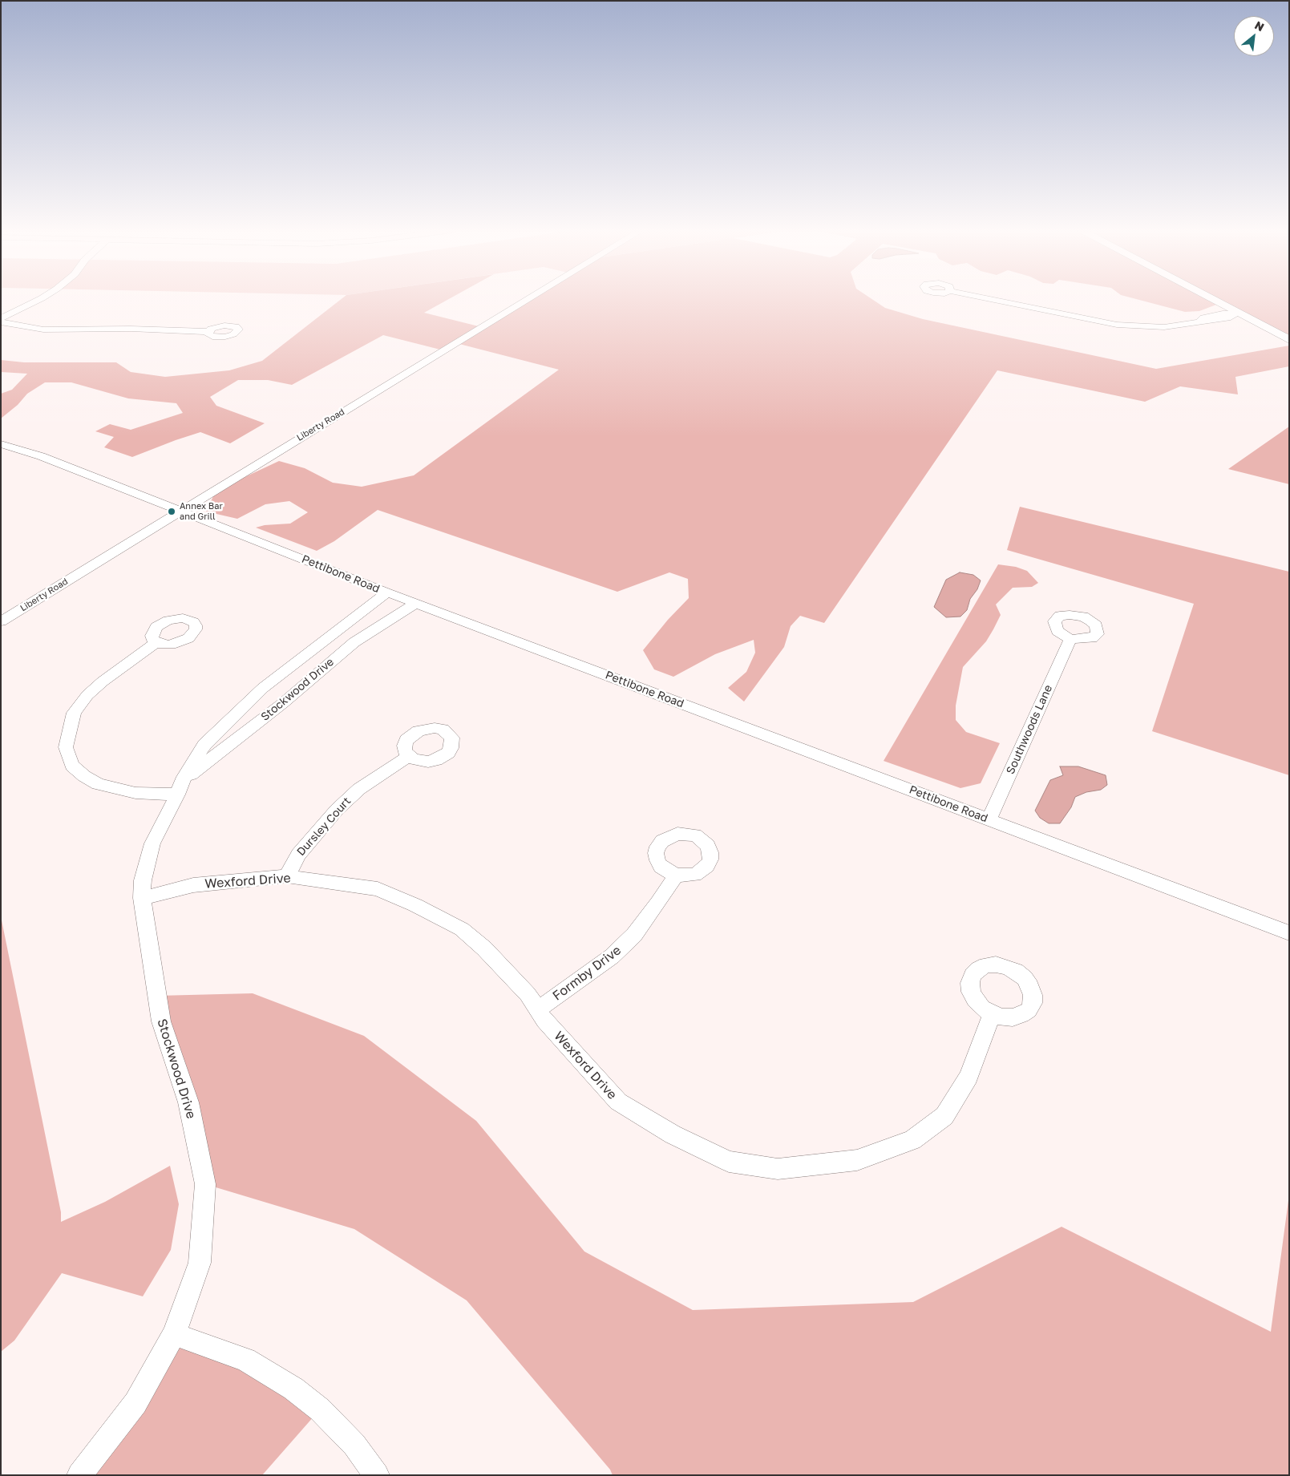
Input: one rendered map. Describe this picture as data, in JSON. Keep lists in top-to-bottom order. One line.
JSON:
{"streets":{"street":["Liberty Road","Pettibone Road","Stockwood Drive","Southwoods Lane","Dursley Court","Wexford Drive","Formby Drive"]},"crossings":[["Liberty Road","Pettibone Road"],["Pettibone Road","Stockwood Drive"],["Pettibone Road","Southwoods Lane"],["Stockwood Drive","Wexford Drive"],["Dursley Court","Wexford Drive"],["Wexford Drive","Formby Drive"]],"places":["Annex Bar and Grill"],"north":"top right"}
